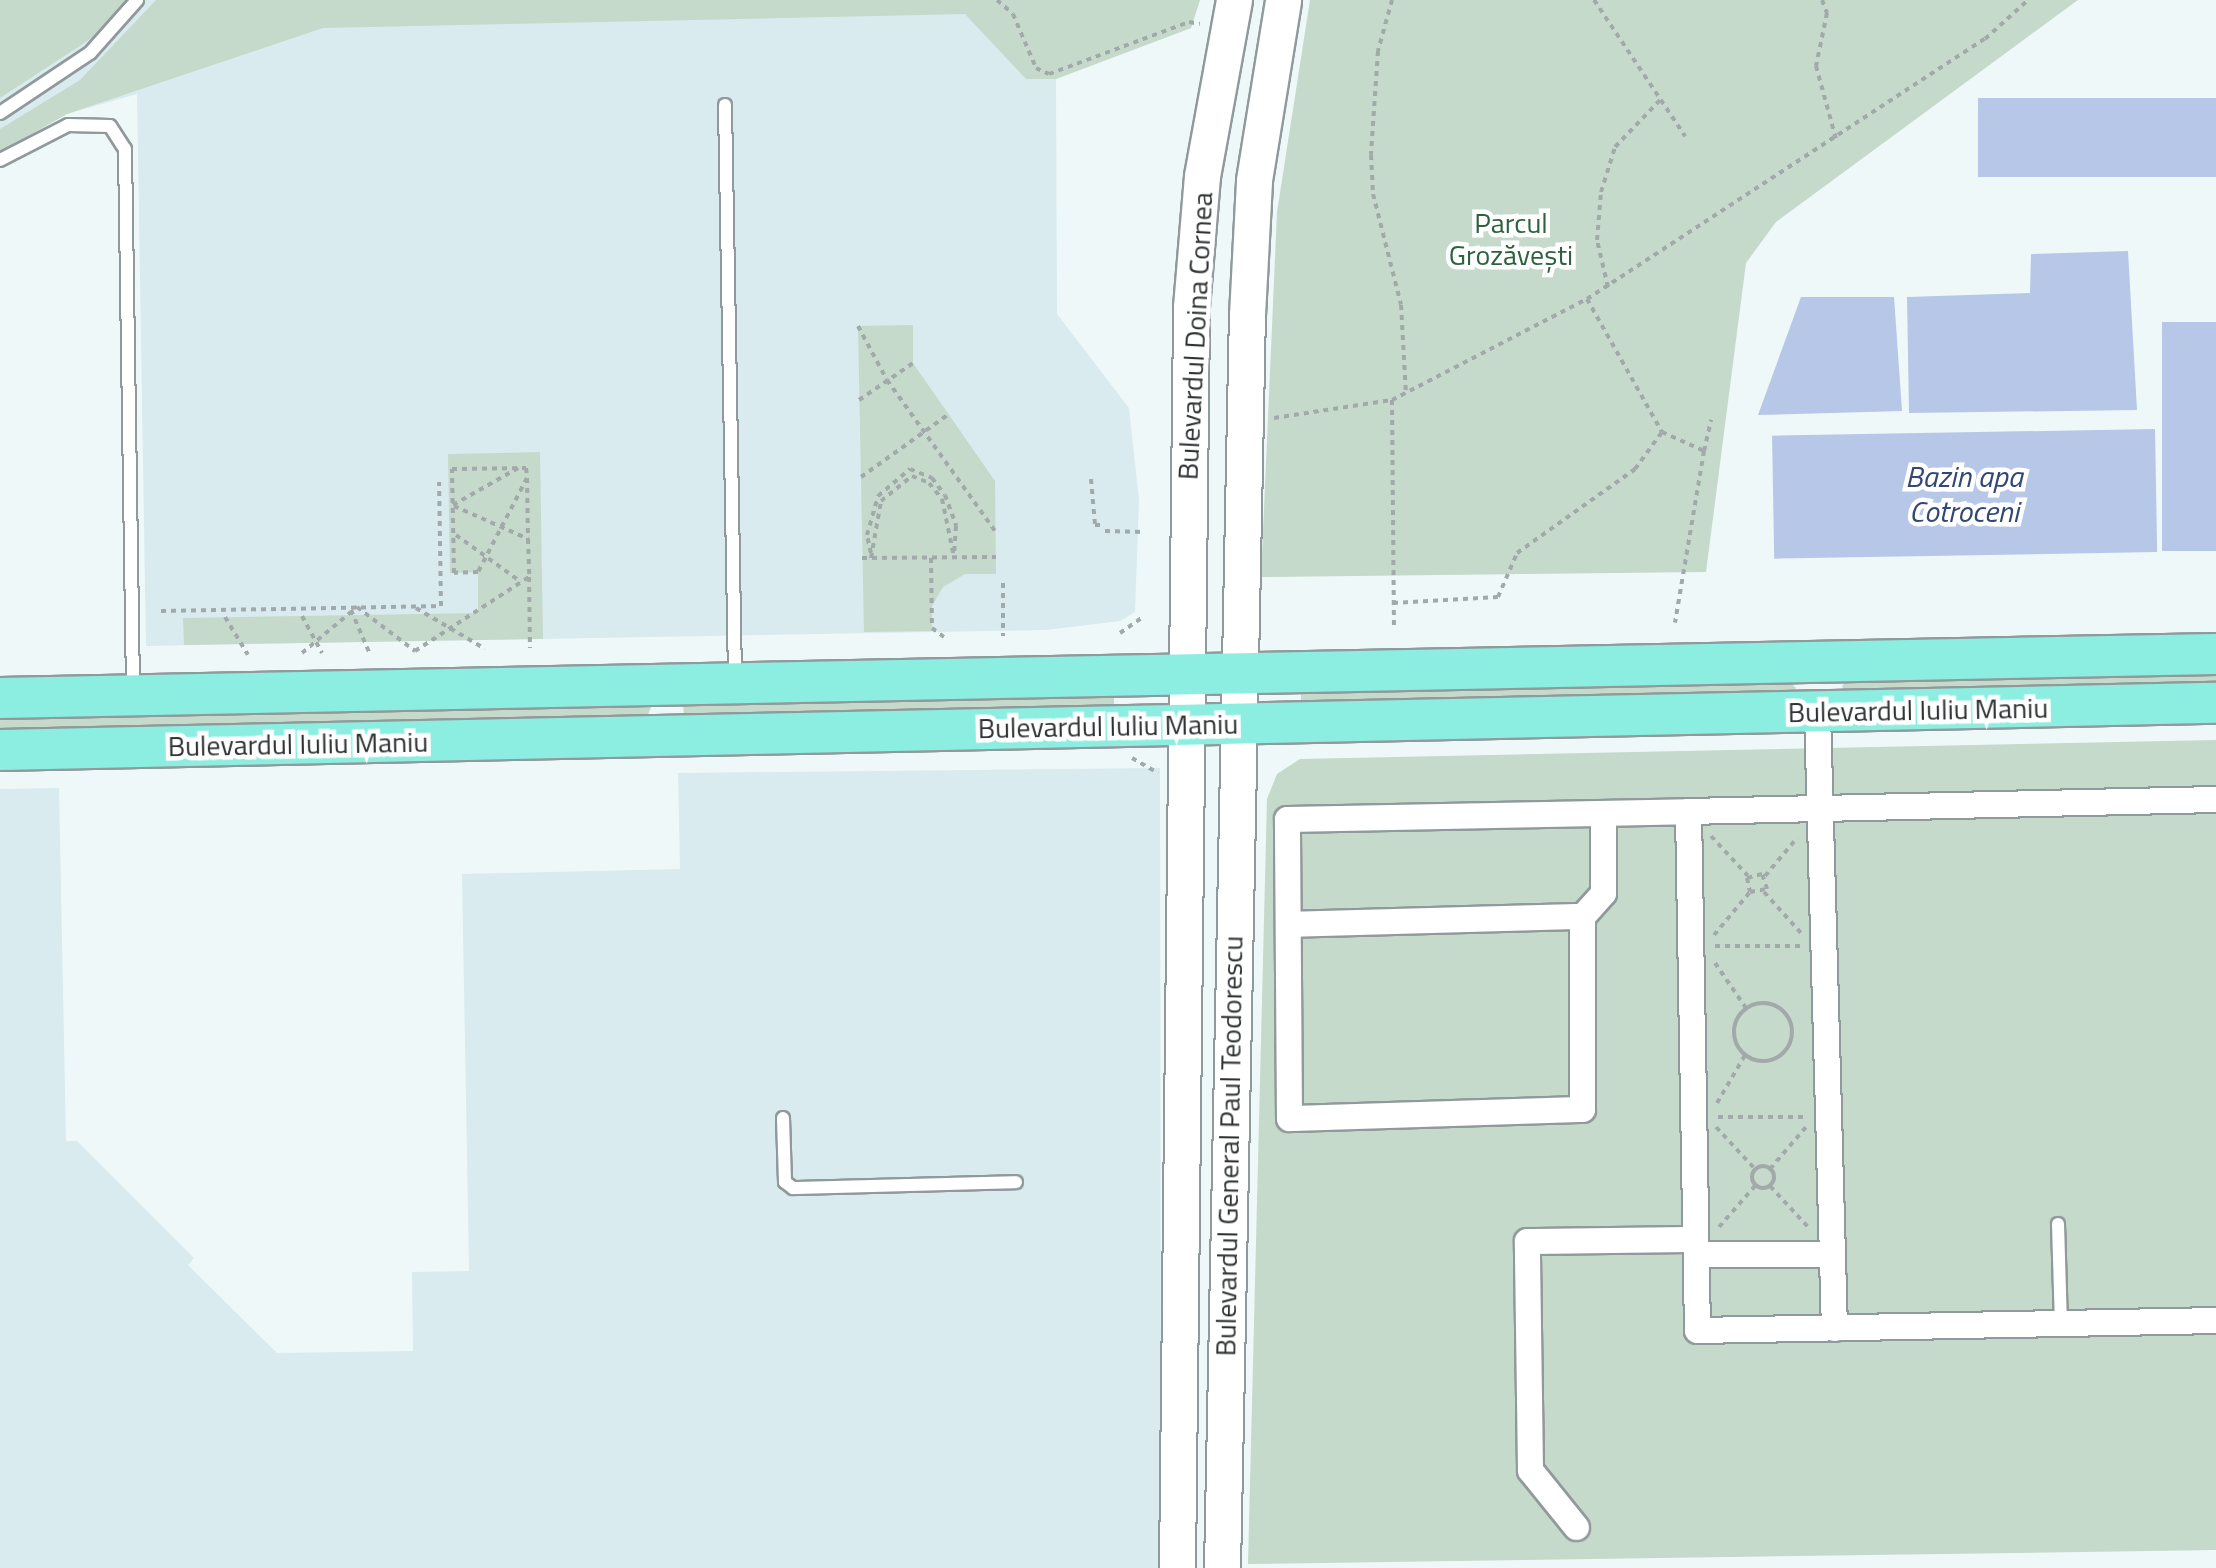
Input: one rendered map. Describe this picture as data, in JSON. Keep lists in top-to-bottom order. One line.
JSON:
{"streets":{"main road":["Bulevardul Doina Cornea","Bulevardul Iuliu Maniu","Bulevardul General Paul Teodorescu"]},"crossings":[["Bulevardul Doina Cornea","Bulevardul Iuliu Maniu"],["Bulevardul Doina Cornea","Bulevardul General Paul Teodorescu"],["Bulevardul Iuliu Maniu","Bulevardul General Paul Teodorescu"]],"water":["Bazin apa Cotroceni"],"parks":["Parcul Grozăvești"]}
